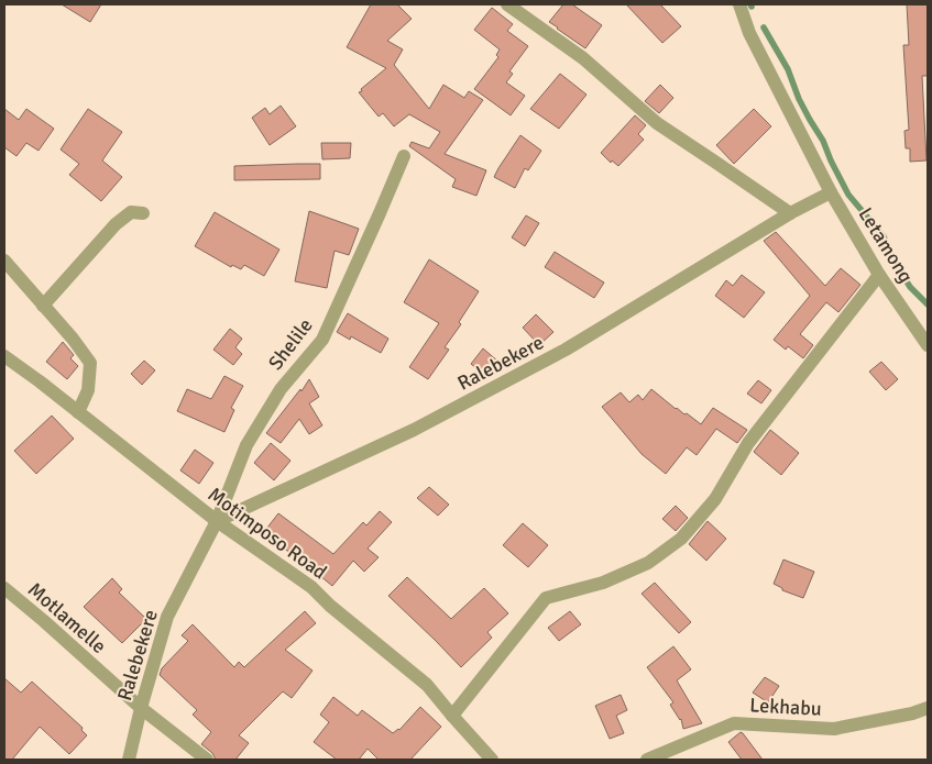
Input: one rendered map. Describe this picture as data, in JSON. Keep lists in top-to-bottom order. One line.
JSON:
{"streets":{"street":["Letamong","Shelile","Ralebekere","Motimposo Road","Motlamelle","Lekhabu"]},"crossings":[["Letamong","Ralebekere"],["Shelile","Ralebekere"],["Shelile","Motimposo Road"],["Ralebekere","Motimposo Road"],["Ralebekere","Motlamelle"]]}
